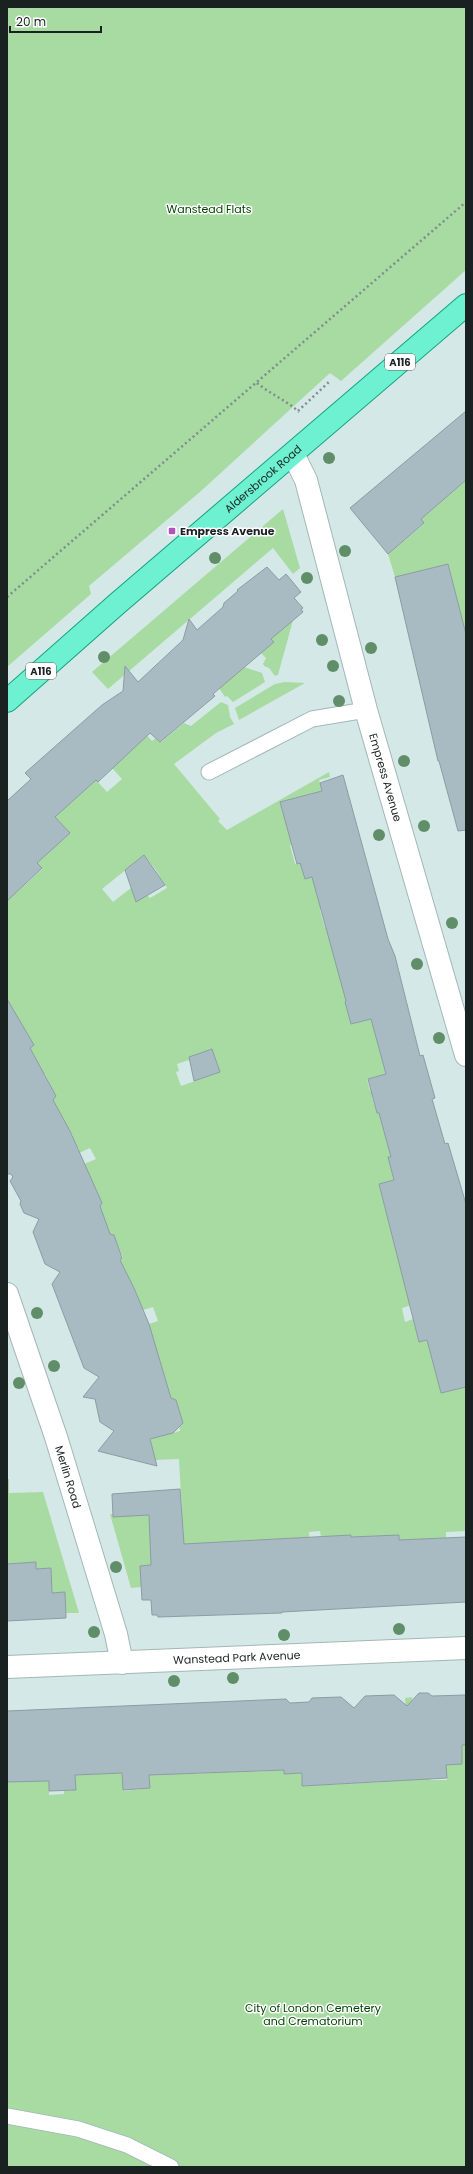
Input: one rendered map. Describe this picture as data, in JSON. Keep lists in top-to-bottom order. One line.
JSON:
{"streets":{"main road":["A116","Aldersbrook Road"],"street":["Empress Avenue","Merlin Road","Wanstead Park Avenue"]},"crossings":[["Aldersbrook Road","Empress Avenue"],["Merlin Road","Wanstead Park Avenue"]],"parks":["Wanstead Flats","City of London Cemetery and Crematorium"],"places":{"transit":["Empress Avenue"]},"scale_bar":"20 m"}
